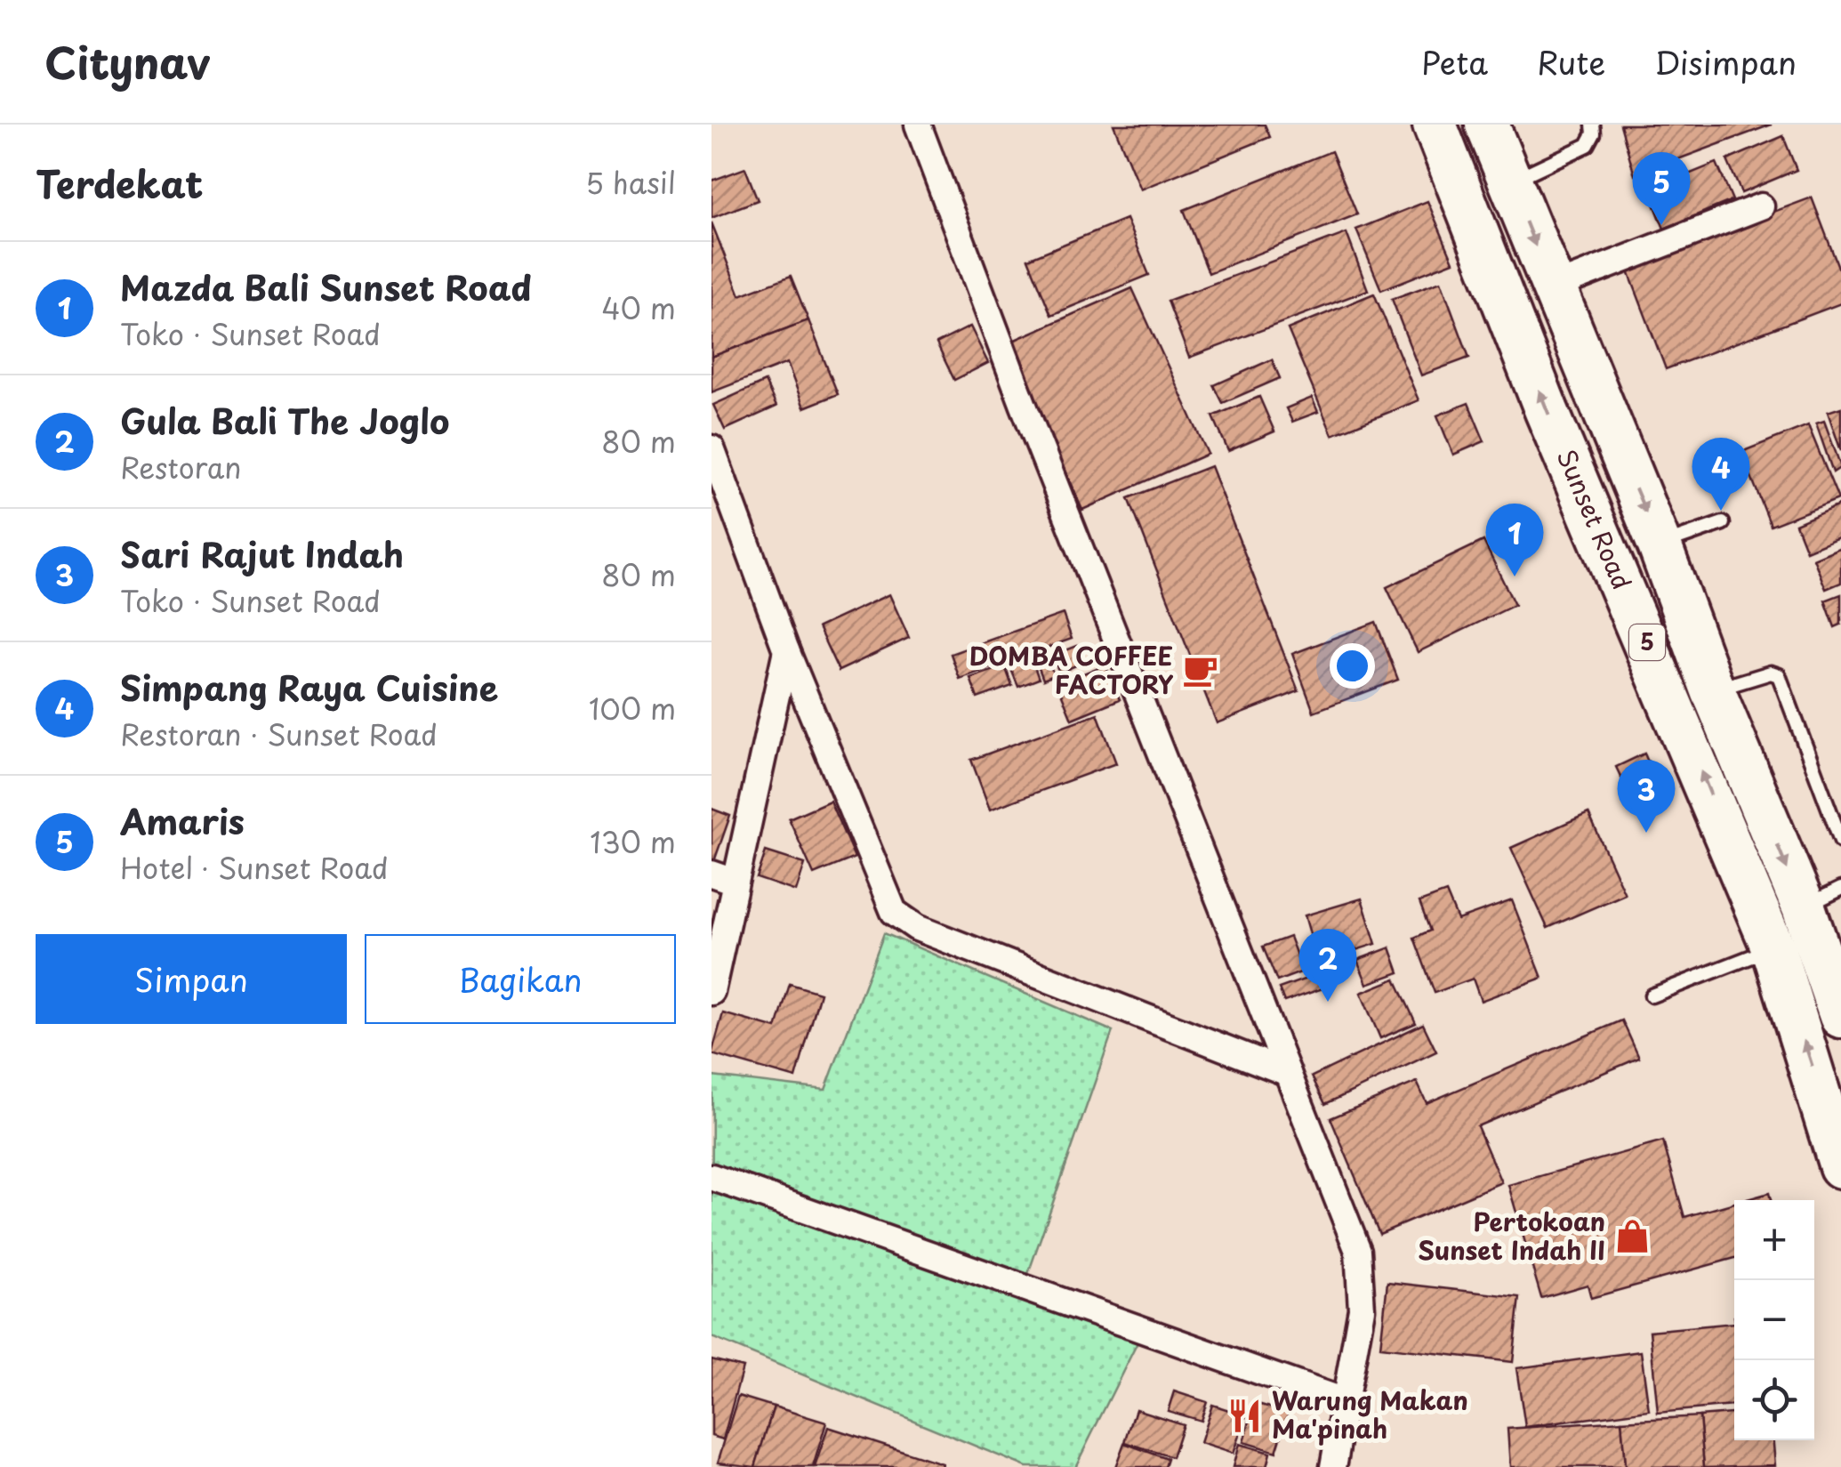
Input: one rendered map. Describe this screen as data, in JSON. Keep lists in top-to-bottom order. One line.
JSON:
{"streets":{"highway":["Sunset Road","5"]},"places":{"cafe":["DOMBA COFFEE FACTORY"],"shop":["Pertokoan Sunset Indah II"],"restaurant":["Warung Makan Ma'pinah"]},"page":{"header":"Citynav","nav":["Peta","Rute","Disimpan"],"heading":["Terdekat","5 hasil"],"pins":["5","4","1","3","2"],"list":[{"mark":"1","name":"Mazda Bali Sunset Road","note":"Toko · Sunset Road","value":"40 m"},{"mark":"2","name":"Gula Bali The Joglo","note":"Restoran","value":"80 m"},{"mark":"3","name":"Sari Rajut Indah","note":"Toko · Sunset Road","value":"80 m"},{"mark":"4","name":"Simpang Raya Cuisine","note":"Restoran · Sunset Road","value":"100 m"},{"mark":"5","name":"Amaris","note":"Hotel · Sunset Road","value":"130 m"}],"buttons":["Simpan","Bagikan"],"map_buttons":["+","−"]}}
